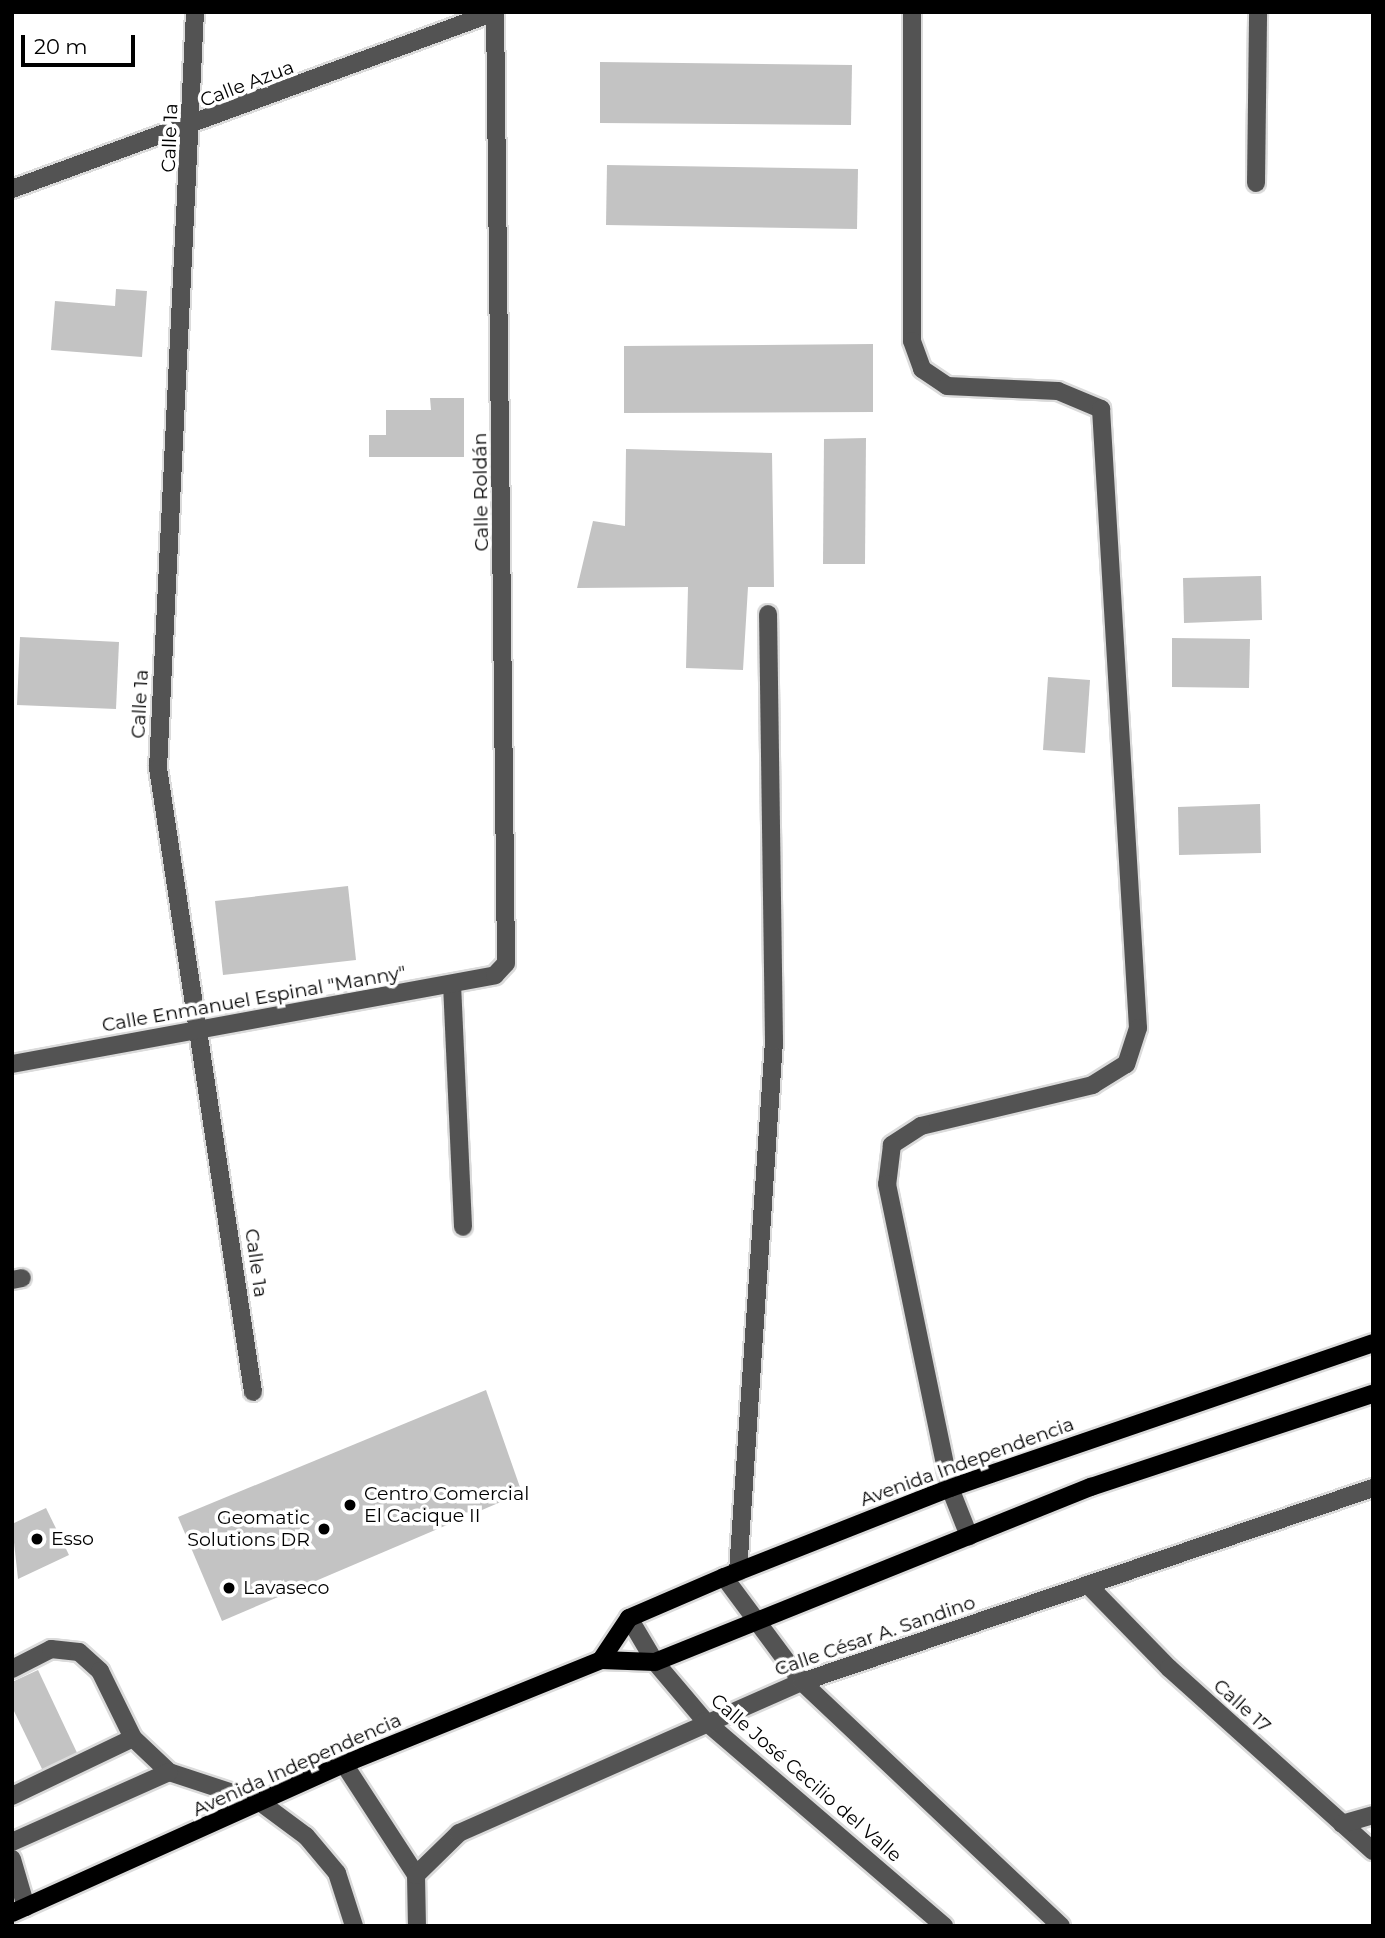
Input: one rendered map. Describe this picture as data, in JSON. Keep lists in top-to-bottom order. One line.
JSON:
{"streets":{"main road":["Avenida Independencia"],"street":["Calle Azua","Calle 1a","Calle Roldán","Calle Enmanuel Espinal \"Manny\"","Calle César A. Sandino","Calle 17","Calle José Cecilio del Valle"]},"crossings":[["Calle Azua","Calle 1a"],["Calle Azua","Calle Roldán"],["Calle 1a","Calle Enmanuel Espinal \"Manny\""],["Calle Roldán","Calle Enmanuel Espinal \"Manny\""],["Avenida Independencia","Calle José Cecilio del Valle"],["Calle César A. Sandino","Calle 17"],["Calle César A. Sandino","Calle José Cecilio del Valle"]],"places":["Centro Comercial El Cacique II","Geomatic Solutions DR","Esso","Lavaseco"],"scale_bar":"20 m"}
